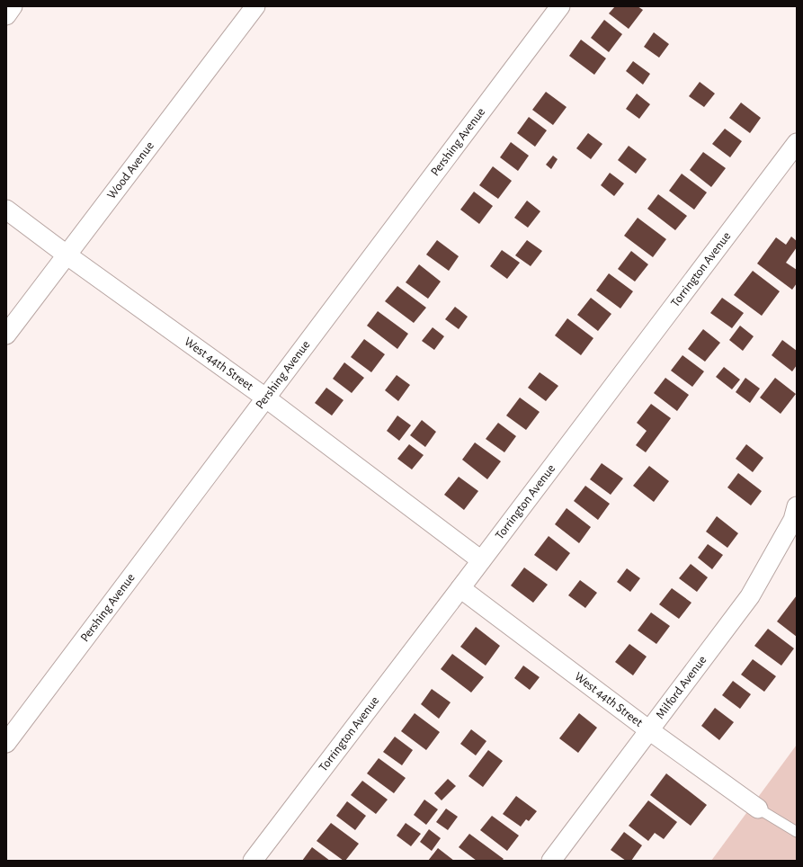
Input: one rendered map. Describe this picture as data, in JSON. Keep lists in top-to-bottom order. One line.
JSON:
{"streets":{"street":["Pershing Avenue","Wood Avenue","Torrington Avenue","West 44th Street","Milford Avenue"]},"crossings":[["Pershing Avenue","West 44th Street"],["Wood Avenue","West 44th Street"],["Torrington Avenue","West 44th Street"],["West 44th Street","Milford Avenue"]]}
